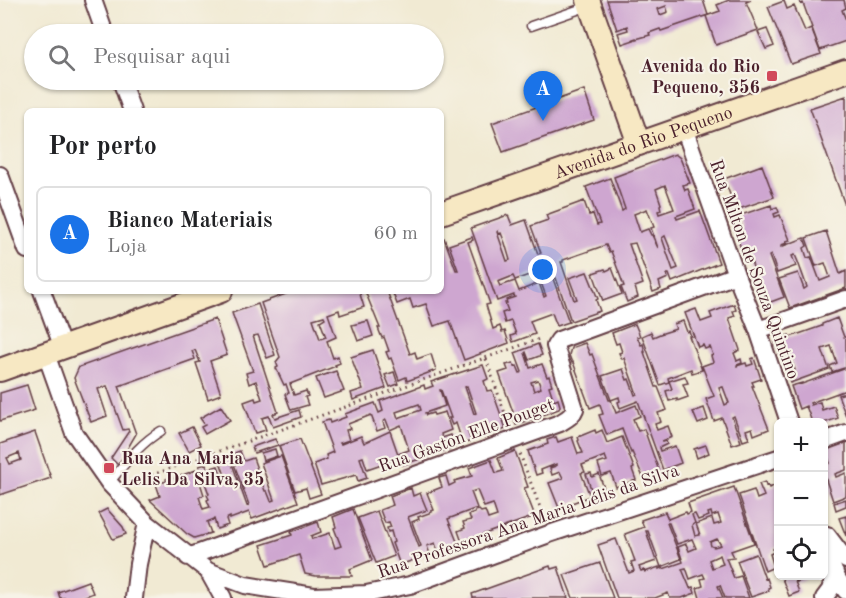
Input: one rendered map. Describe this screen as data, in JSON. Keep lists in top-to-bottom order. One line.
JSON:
{"streets":{"main road":["Avenida do Rio Pequeno"],"street":["Rua Milton de Souza Quintino","Rua Gaston Elle Pouget","Rua Professora Ana Maria Lélis da Silva"]},"crossings":[["Avenida do Rio Pequeno","Rua Milton de Souza Quintino"],["Rua Gaston Elle Pouget","Rua Professora Ana Maria Lélis da Silva"]],"places":{"transit":["Avenida do Rio Pequeno, 356","Rua Ana Maria Lelis Da Silva, 35"]},"page":{"search":"Pesquisar aqui","pins":"A","heading":"Por perto","list":[{"mark":"A","name":"Bianco Materiais","note":"Loja","value":"60 m"}],"map_buttons":["+","−"]}}
